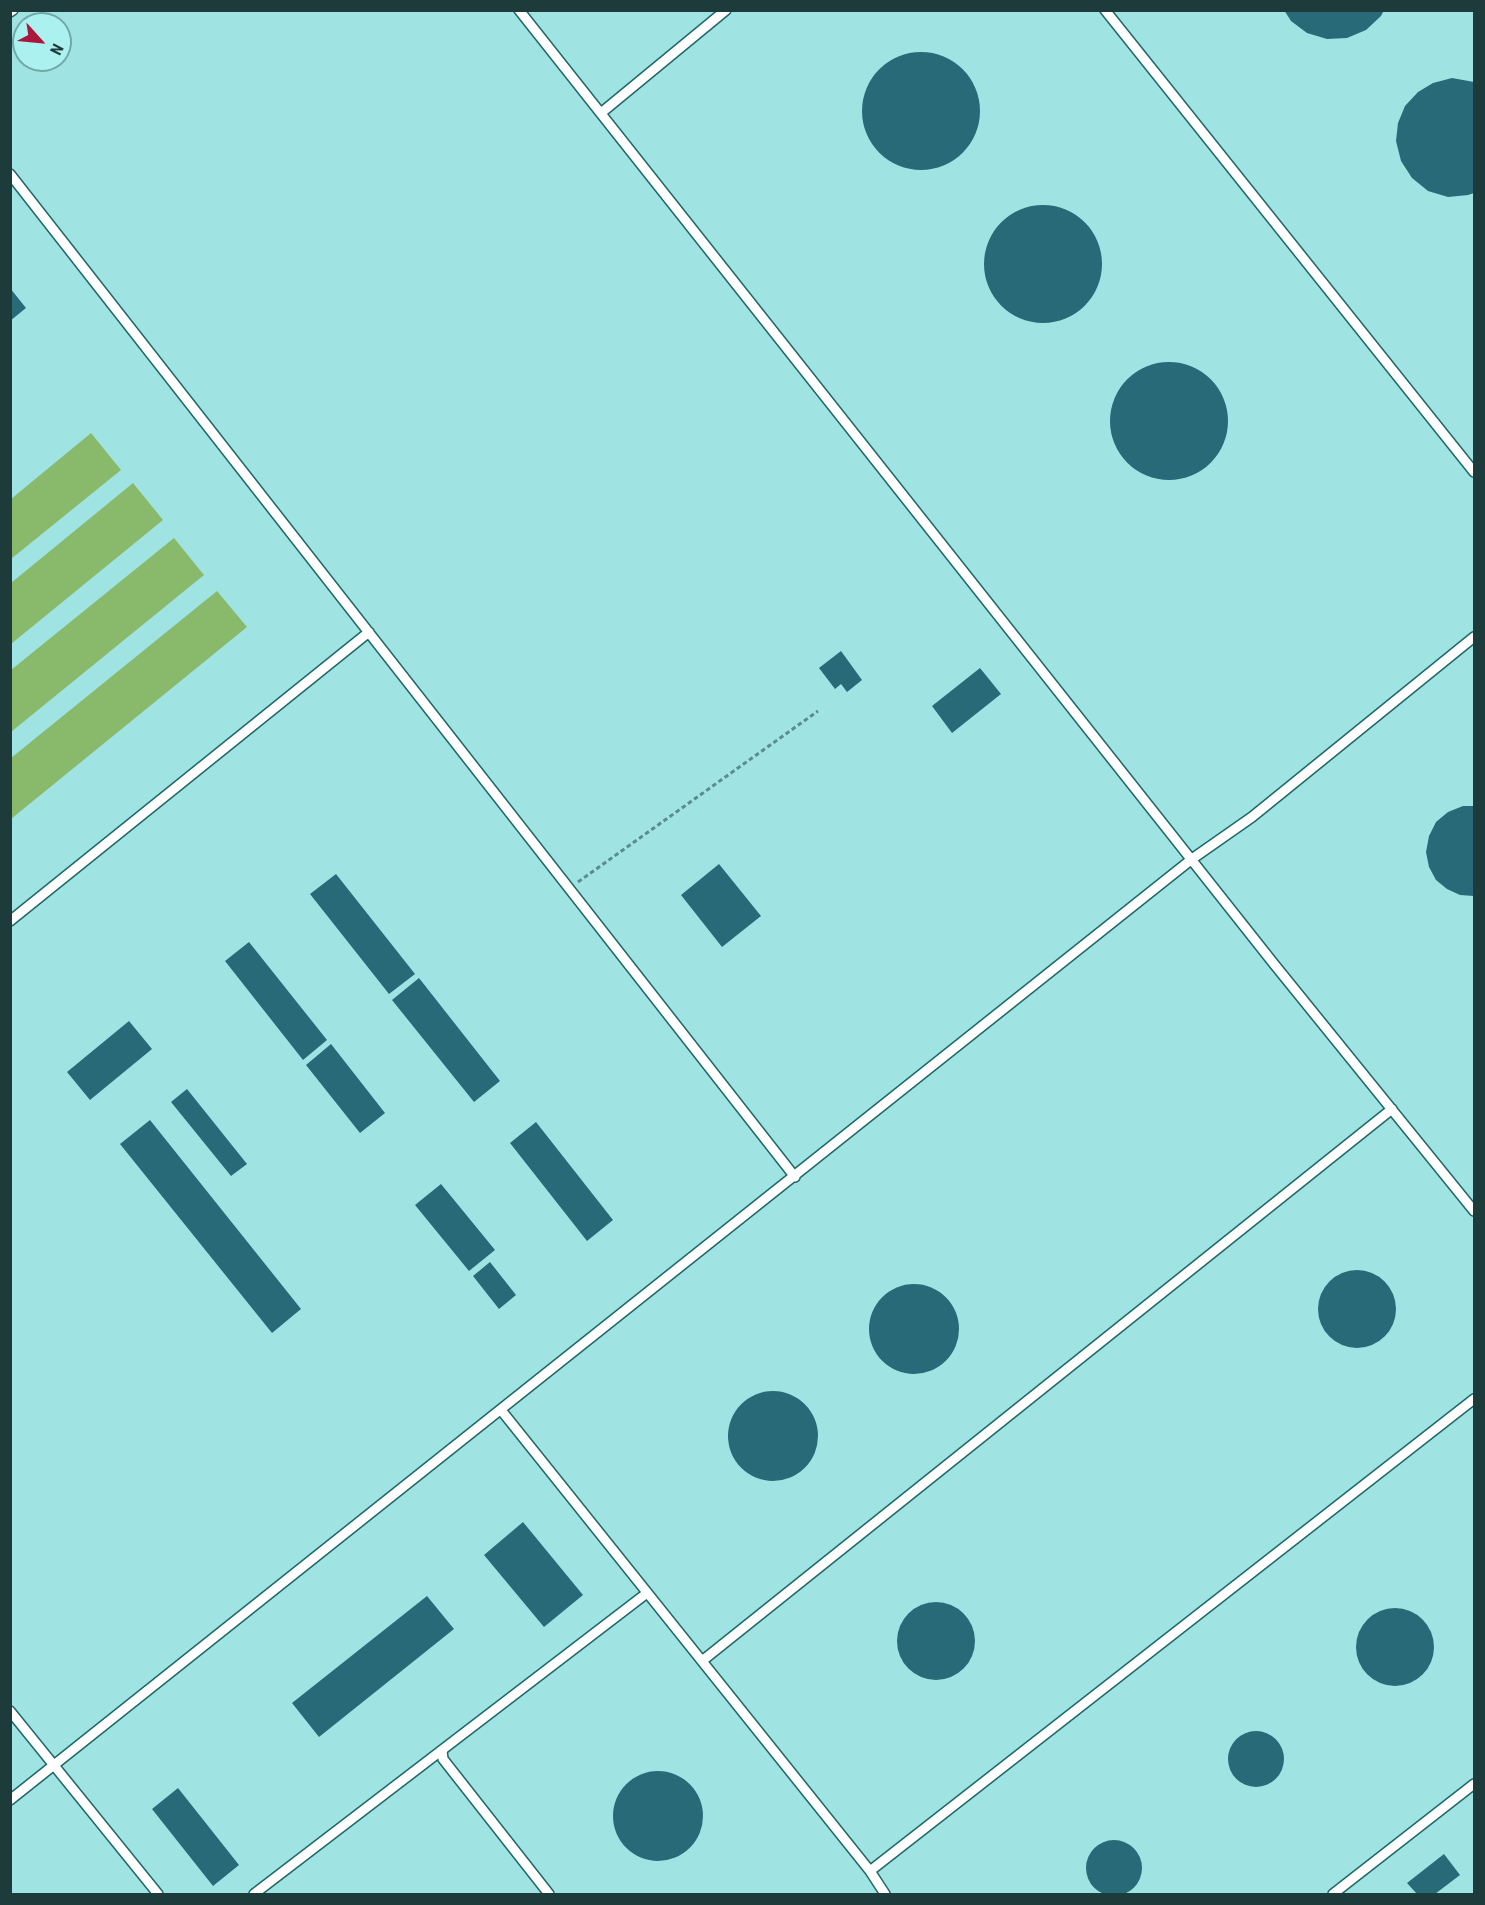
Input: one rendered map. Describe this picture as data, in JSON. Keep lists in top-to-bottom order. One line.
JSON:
{"north":"bottom right"}
